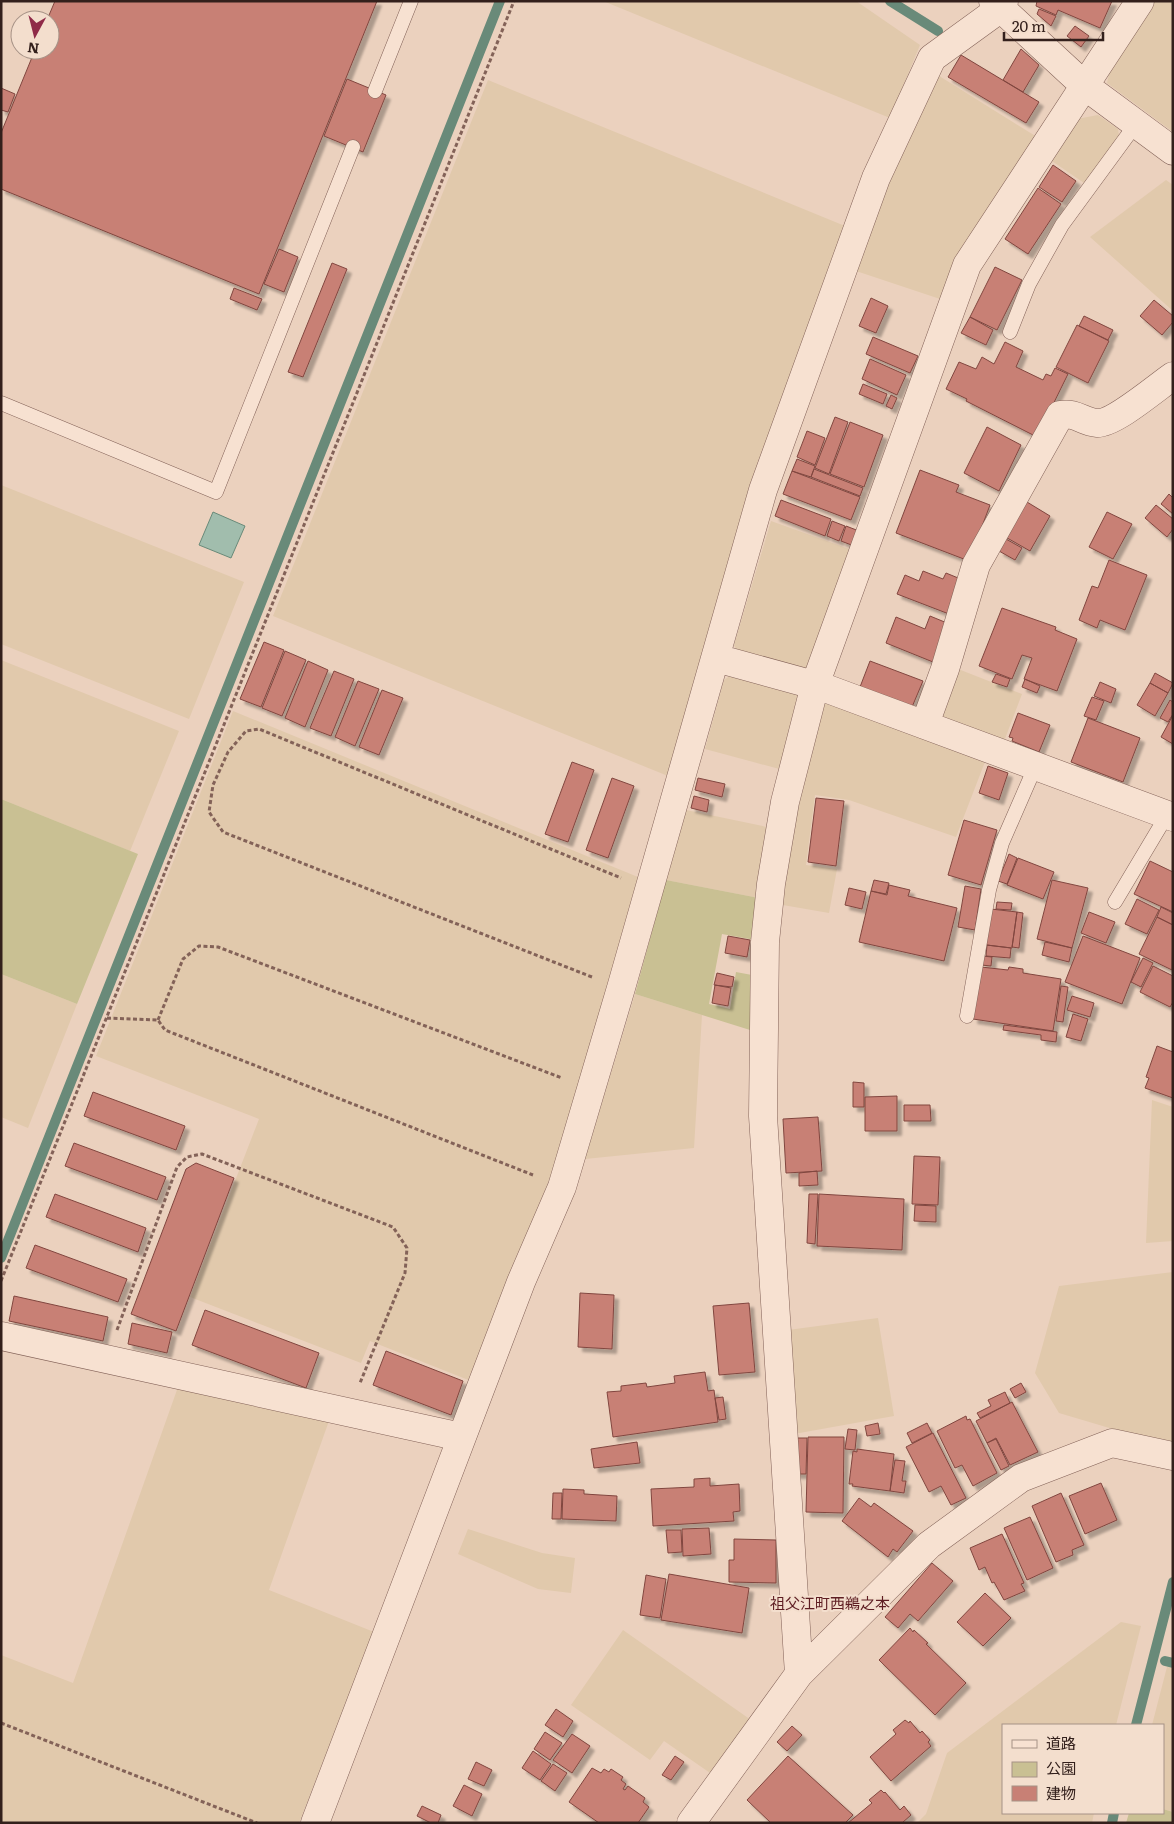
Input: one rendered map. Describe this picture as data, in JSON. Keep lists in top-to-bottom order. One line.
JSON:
{"districts":["祖父江町西鵜之本"],"legend":["道路","公園","建物"],"scale_bar":"20 m","north":"bottom"}
